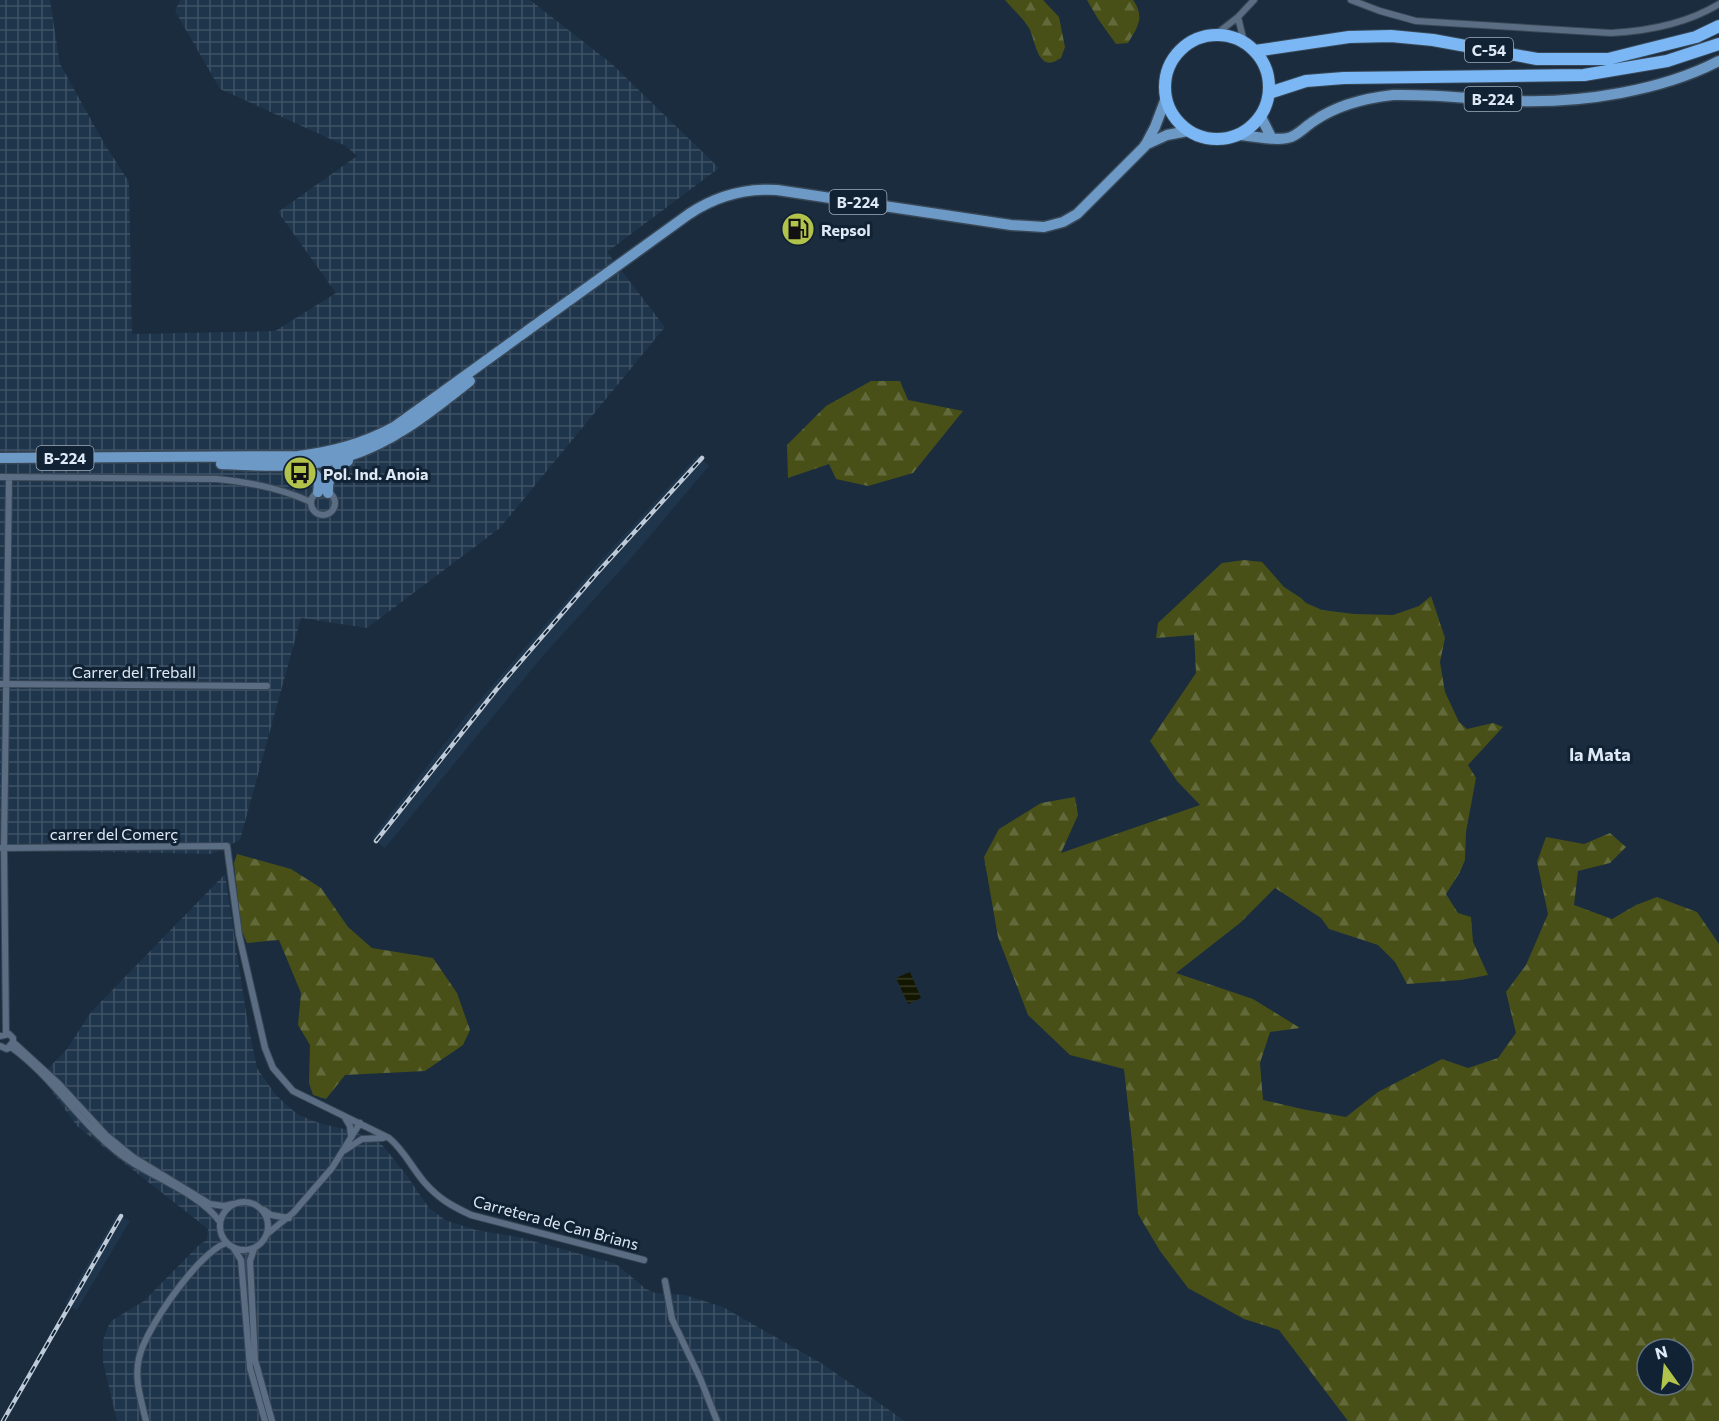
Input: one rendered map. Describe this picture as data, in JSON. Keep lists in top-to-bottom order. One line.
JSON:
{"streets":{"highway":["C-54","B-224"],"street":["Carrer del Treball","carrer del Comerç","Carretera de Can Brians"]},"crossings":[["C-54","B-224"],["carrer del Comerç","Carretera de Can Brians"]],"districts":["la Mata"],"places":{"fuel station":["Repsol"],"bus stop":["Pol. Ind. Anoia"]},"north":"top"}
